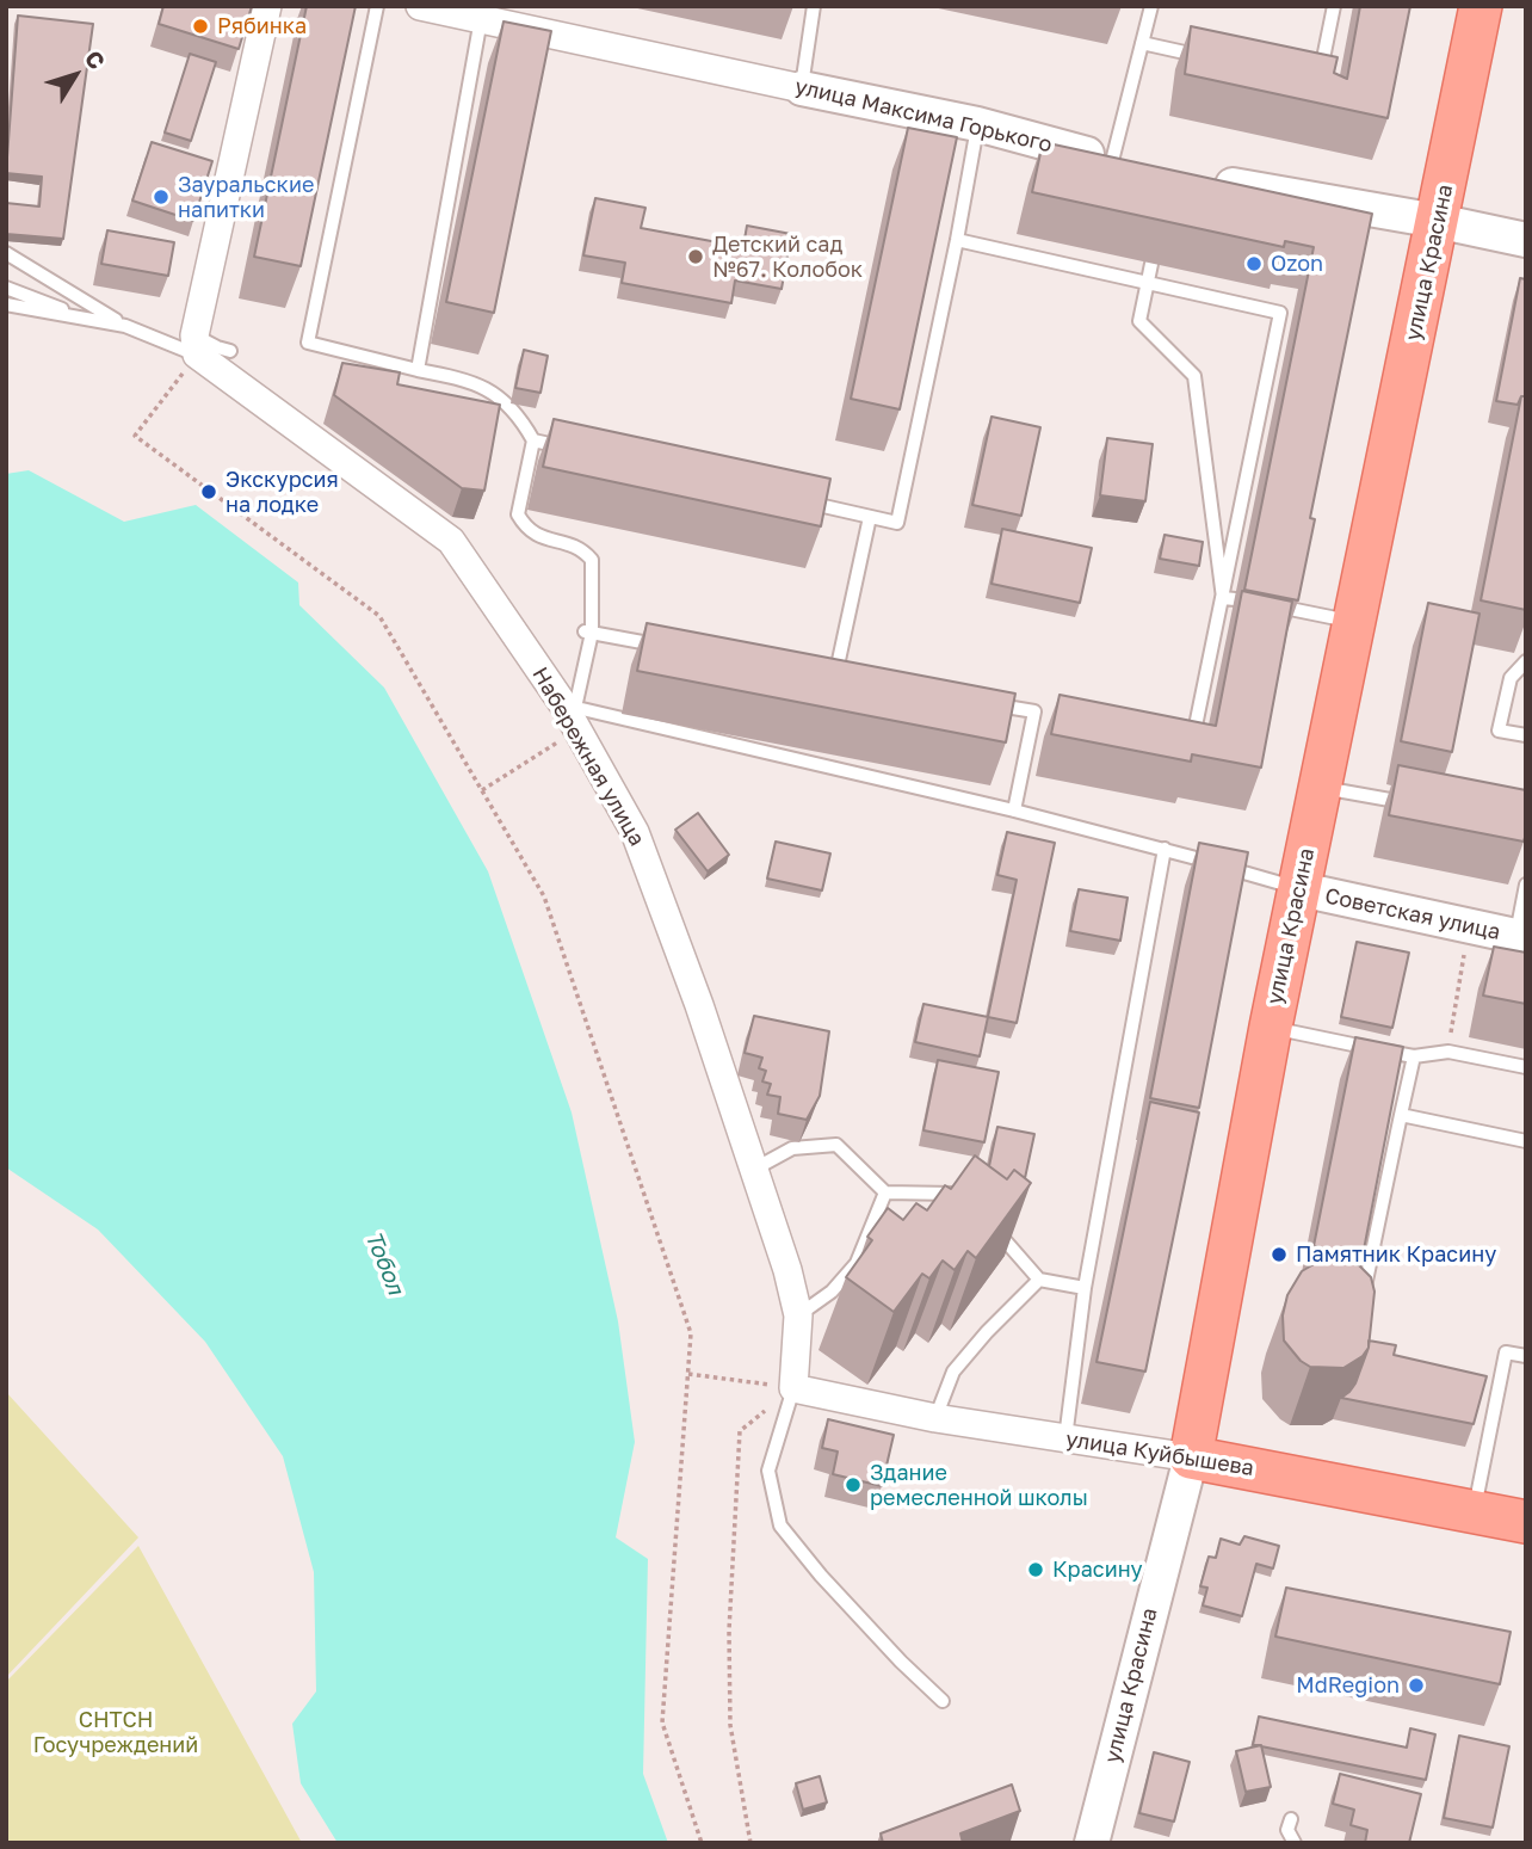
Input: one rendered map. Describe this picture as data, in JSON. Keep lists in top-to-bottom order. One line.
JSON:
{"streets":{"main road":["улица Красина","улица Куйбышева"],"street":["улица Максима Горького","Набережная улица","Советская улица"]},"crossings":[["улица Красина","Советская улица"],["улица Красина","улица Куйбышева"],["Набережная улица","улица Куйбышева"]],"water":["Тобол"],"parks":["СНТСН Госучреждений"],"places":["Рябинка","Зауральские напитки","Детский сад №67. Колобок","Ozon","Экскурсия на лодке","Памятник Красину","Здание ремесленной школы","Красину","MdRegion"],"north":"top right"}
